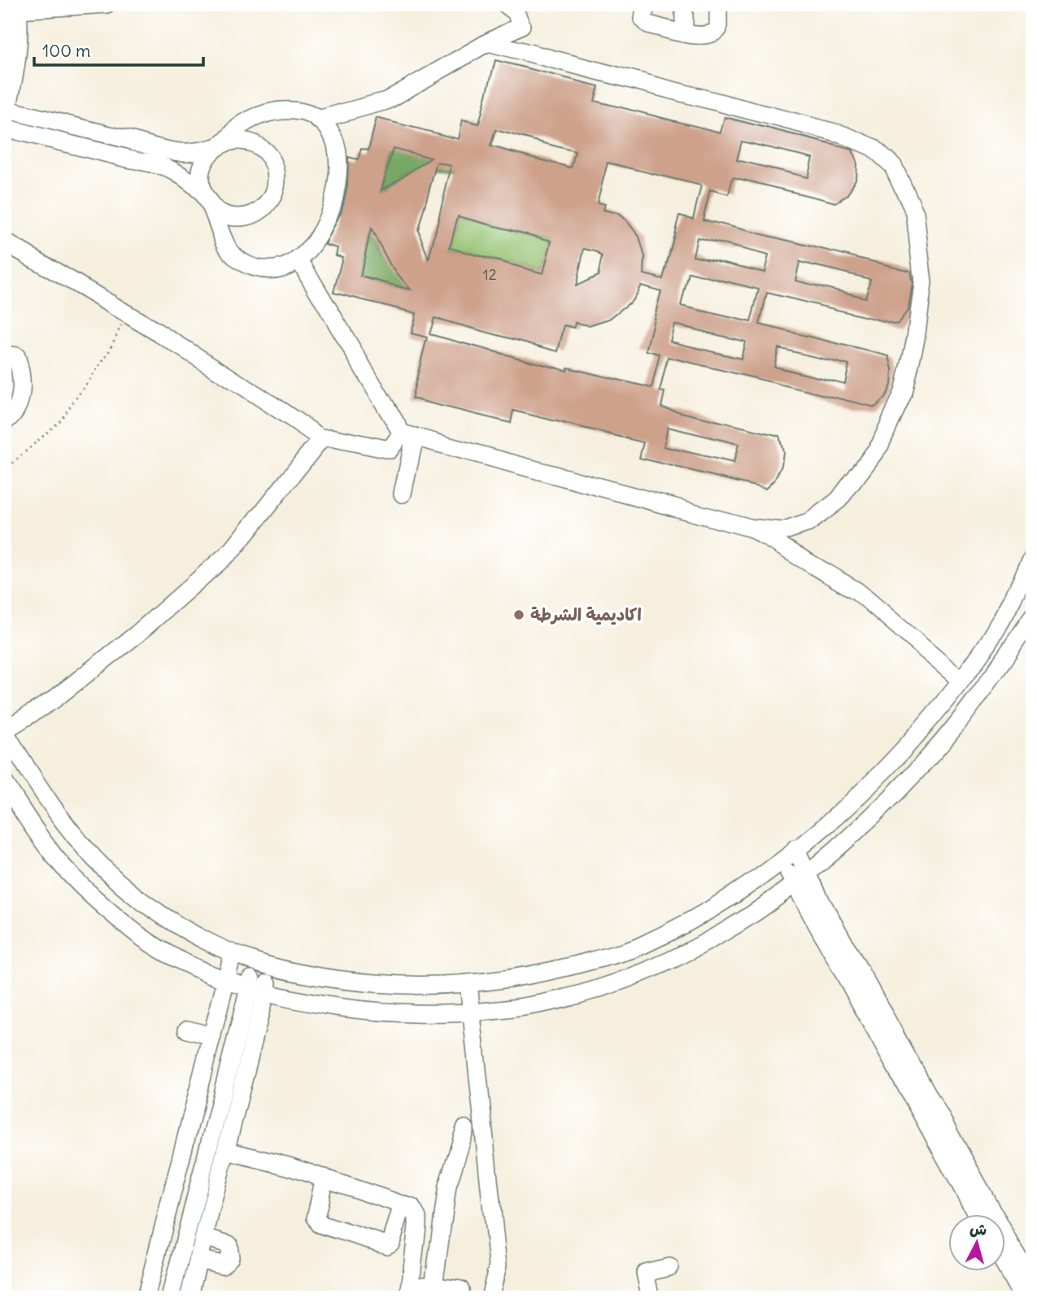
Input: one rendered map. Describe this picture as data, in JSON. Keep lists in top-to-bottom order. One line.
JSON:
{"places":["اكاديمية الشرطة"],"house_numbers":["12"],"scale_bar":"100 m","north":"top"}
